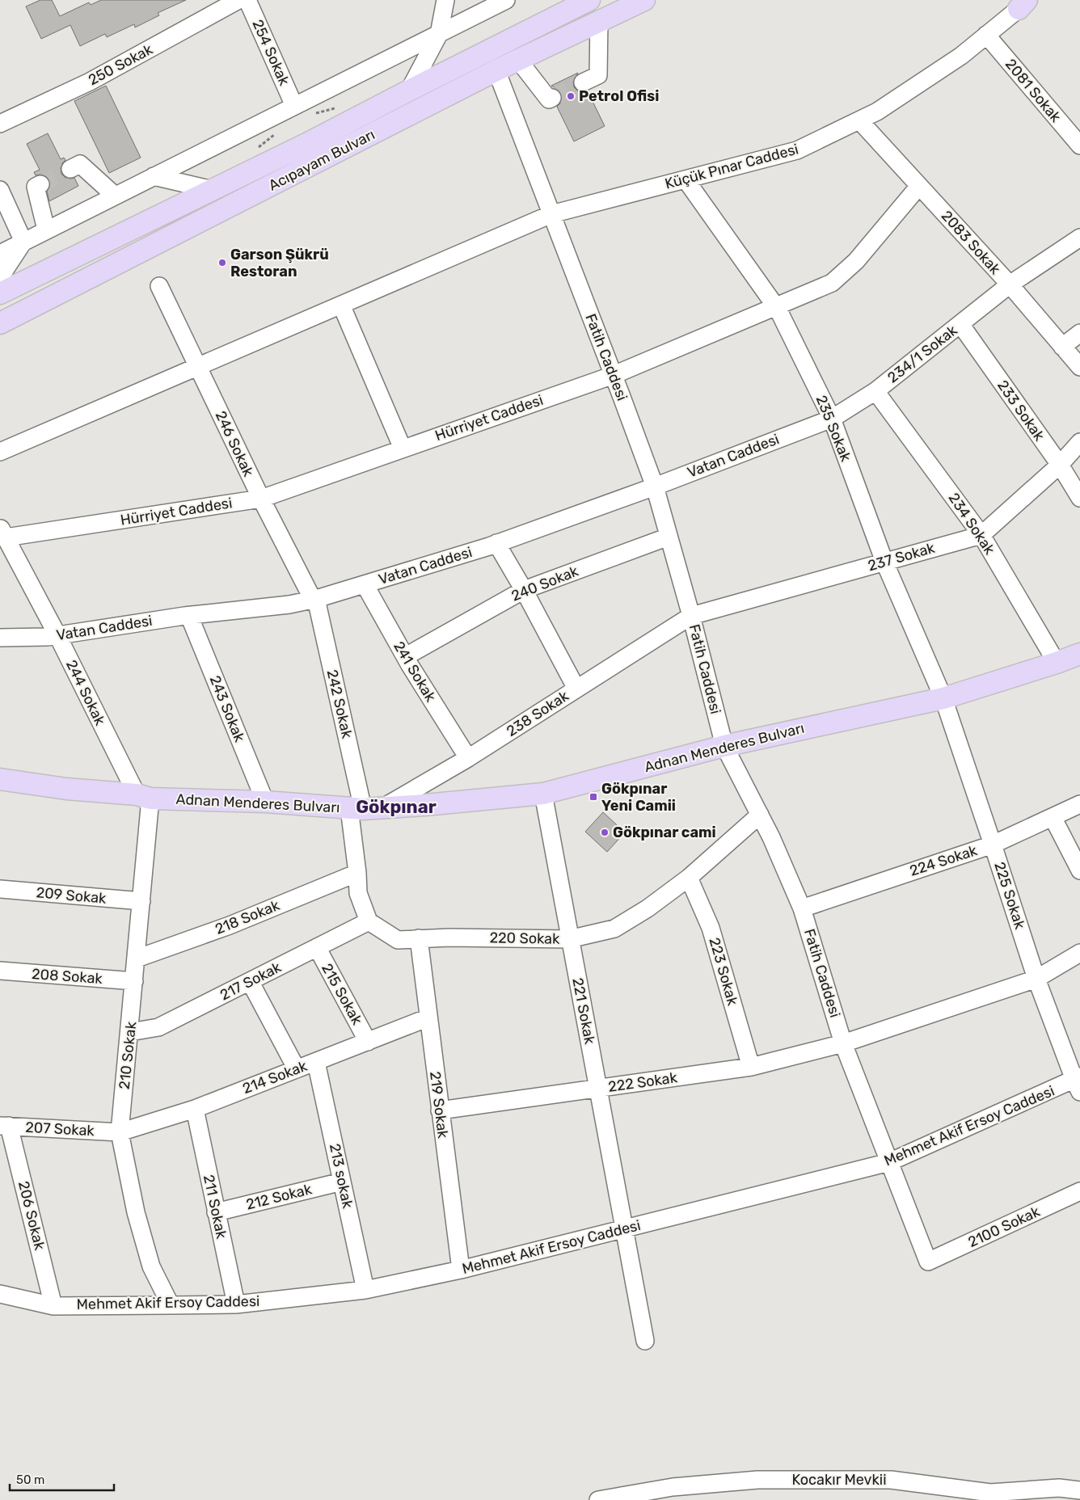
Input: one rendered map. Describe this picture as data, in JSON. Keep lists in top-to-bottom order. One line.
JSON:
{"streets":{"main road":["Acıpayam Bulvarı","Adnan Menderes Bulvarı"],"street":["254 Sokak","250 Sokak","2081 Sokak","Küçük Pınar Caddesi","2083 Sokak","234/1 Sokak","Fatih Caddesi","233 Sokak","Hürriyet Caddesi","235 Sokak","246 Sokak","Vatan Caddesi","234 Sokak","237 Sokak","240 Sokak","241 Sokak","244 Sokak","242 Sokak","243 Sokak","238 Sokak","224 Sokak","209 Sokak","225 Sokak","218 Sokak","220 Sokak","223 Sokak","208 Sokak","217 Sokak","215 Sokak","221 Sokak","210 Sokak","214 Sokak","222 Sokak","219 Sokak","Mehmet Akif Ersoy Caddesi","207 Sokak","213 sokak","212 Sokak","211 Sokak","206 Sokak","2100 Sokak","Kocakır Mevkii"]},"crossings":[["2081 Sokak","Küçük Pınar Caddesi"],["Acıpayam Bulvarı","Fatih Caddesi"],["Küçük Pınar Caddesi","2083 Sokak"],["Küçük Pınar Caddesi","Fatih Caddesi"],["Küçük Pınar Caddesi","235 Sokak"],["Küçük Pınar Caddesi","246 Sokak"],["2083 Sokak","234/1 Sokak"],["2083 Sokak","Hürriyet Caddesi"],["234/1 Sokak","233 Sokak"],["234/1 Sokak","235 Sokak"],["234/1 Sokak","Vatan Caddesi"],["234/1 Sokak","234 Sokak"],["Fatih Caddesi","Hürriyet Caddesi"],["Fatih Caddesi","Vatan Caddesi"],["Fatih Caddesi","237 Sokak"],["Fatih Caddesi","240 Sokak"],["Fatih Caddesi","238 Sokak"],["Fatih Caddesi","Adnan Menderes Bulvarı"],["Fatih Caddesi","224 Sokak"],["Fatih Caddesi","220 Sokak"],["Fatih Caddesi","222 Sokak"],["Fatih Caddesi","Mehmet Akif Ersoy Caddesi"],["Fatih Caddesi","2100 Sokak"],["233 Sokak","237 Sokak"],["Hürriyet Caddesi","235 Sokak"],["Hürriyet Caddesi","246 Sokak"],["Hürriyet Caddesi","244 Sokak"],["235 Sokak","Vatan Caddesi"],["235 Sokak","237 Sokak"],["235 Sokak","Adnan Menderes Bulvarı"],["235 Sokak","225 Sokak"],["246 Sokak","Vatan Caddesi"],["246 Sokak","242 Sokak"],["Vatan Caddesi","241 Sokak"],["Vatan Caddesi","244 Sokak"],["Vatan Caddesi","242 Sokak"],["Vatan Caddesi","243 Sokak"],["234 Sokak","237 Sokak"],["234 Sokak","Adnan Menderes Bulvarı"],["237 Sokak","238 Sokak"],["240 Sokak","241 Sokak"],["241 Sokak","238 Sokak"],["244 Sokak","Adnan Menderes Bulvarı"],["244 Sokak","210 Sokak"],["242 Sokak","238 Sokak"],["242 Sokak","Adnan Menderes Bulvarı"],["243 Sokak","Adnan Menderes Bulvarı"],["238 Sokak","Adnan Menderes Bulvarı"],["Adnan Menderes Bulvarı","225 Sokak"],["Adnan Menderes Bulvarı","221 Sokak"],["Adnan Menderes Bulvarı","210 Sokak"],["224 Sokak","225 Sokak"],["209 Sokak","210 Sokak"],["225 Sokak","222 Sokak"],["225 Sokak","Mehmet Akif Ersoy Caddesi"],["218 Sokak","210 Sokak"],["220 Sokak","223 Sokak"],["220 Sokak","217 Sokak"],["220 Sokak","221 Sokak"],["220 Sokak","219 Sokak"],["223 Sokak","222 Sokak"],["208 Sokak","210 Sokak"],["217 Sokak","215 Sokak"],["217 Sokak","210 Sokak"],["215 Sokak","214 Sokak"],["221 Sokak","222 Sokak"],["221 Sokak","Mehmet Akif Ersoy Caddesi"],["210 Sokak","214 Sokak"],["210 Sokak","Mehmet Akif Ersoy Caddesi"],["210 Sokak","207 Sokak"],["214 Sokak","219 Sokak"],["214 Sokak","207 Sokak"],["214 Sokak","213 sokak"],["214 Sokak","211 Sokak"],["222 Sokak","219 Sokak"],["219 Sokak","Mehmet Akif Ersoy Caddesi"],["Mehmet Akif Ersoy Caddesi","213 sokak"],["Mehmet Akif Ersoy Caddesi","211 Sokak"],["Mehmet Akif Ersoy Caddesi","206 Sokak"],["207 Sokak","206 Sokak"],["213 sokak","212 Sokak"],["212 Sokak","211 Sokak"]],"districts":["Gökpınar"],"places":{"other":["Petrol Ofisi","Garson Şükrü Restoran","Gökpınar cami"],"transit":["Gökpınar Yeni Camii"]},"scale_bar":"50 m"}
